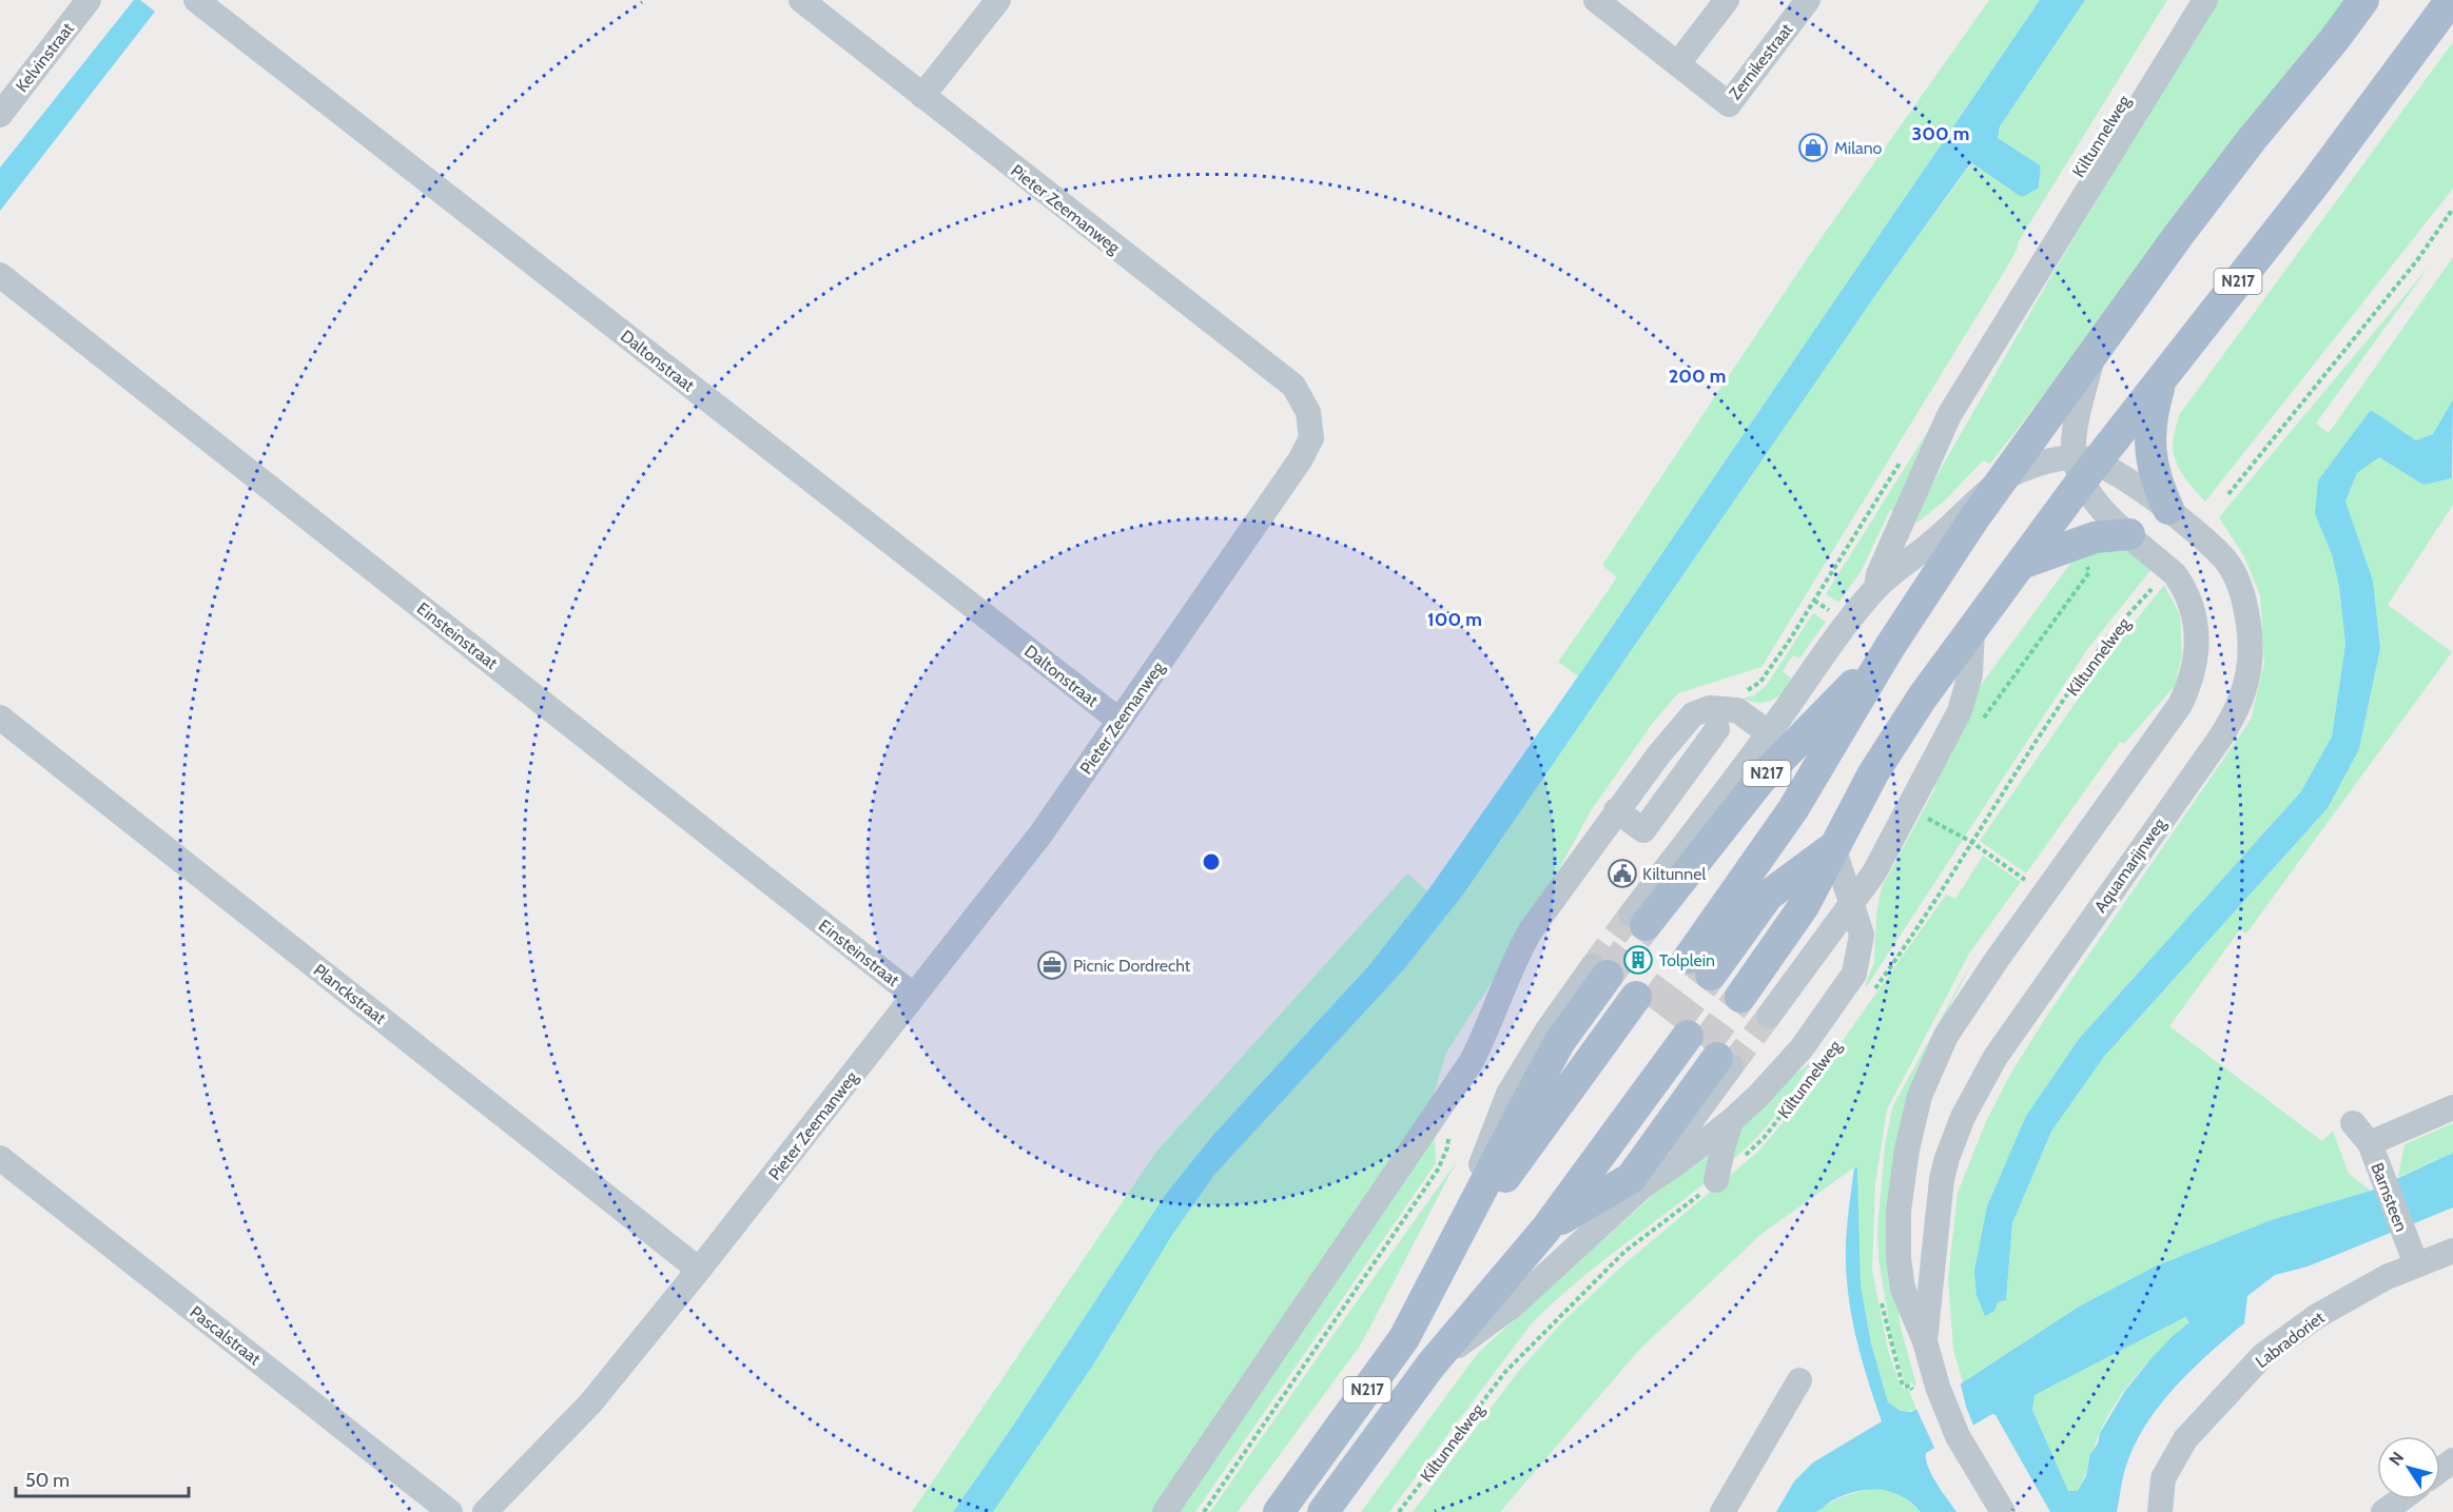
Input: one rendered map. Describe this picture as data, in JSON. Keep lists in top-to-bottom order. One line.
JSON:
{"streets":{"main road":["Kiltunnelweg","N217"],"street":["Kelvinstraat","Zernikestraat","Pieter Zeemanweg","Daltonstraat","Einsteinstraat","Aquamarijnweg","Planckstraat","Barnsteen","Pascalstraat","Labradoriet"]},"crossings":[["Kiltunnelweg","N217"],["Kiltunnelweg","Aquamarijnweg"],["Pieter Zeemanweg","Daltonstraat"],["Pieter Zeemanweg","Einsteinstraat"],["Pieter Zeemanweg","Planckstraat"],["Barnsteen","Labradoriet"]],"places":{"shop":["Milano"],"public building":["Kiltunnel"],"building":["Tolplein"],"office":["Picnic Dordrecht"]},"scale_bar":"50 m","north":"top left","rings":["300 m","200 m","100 m"]}
